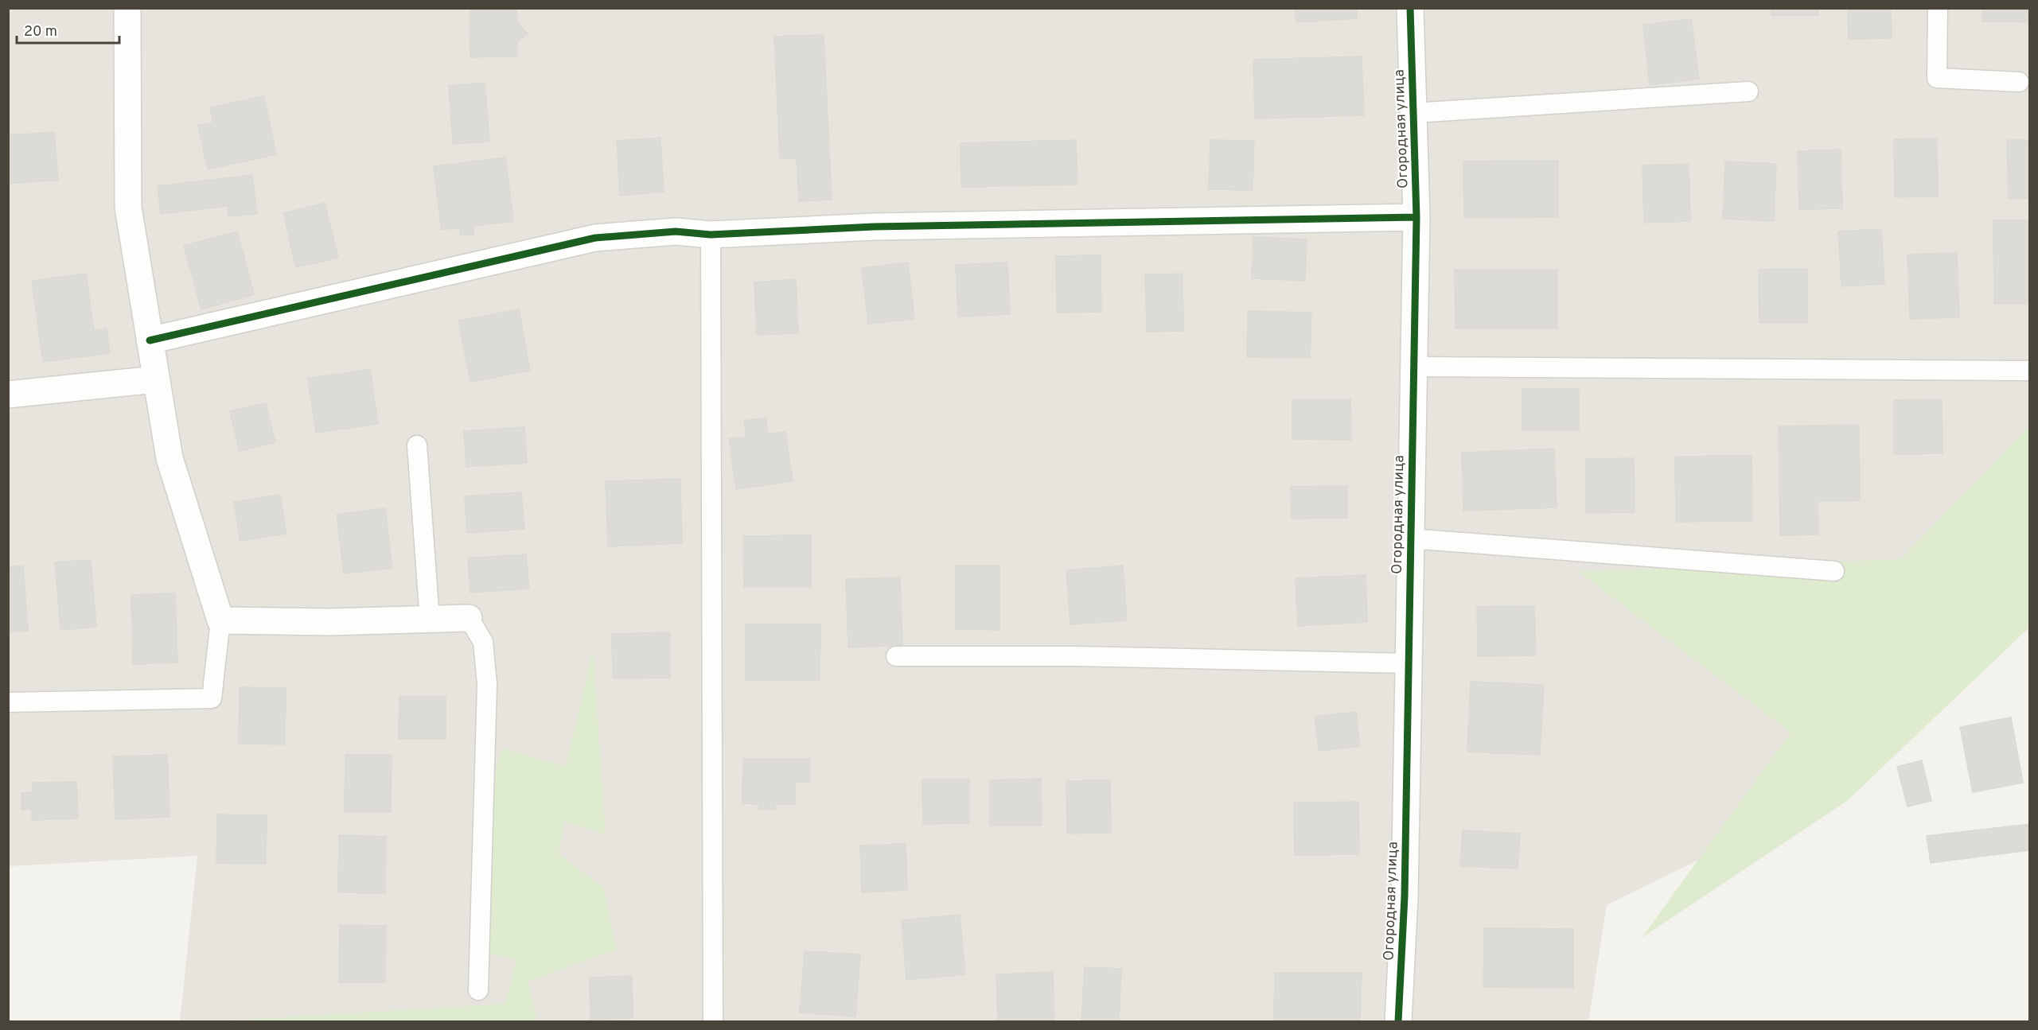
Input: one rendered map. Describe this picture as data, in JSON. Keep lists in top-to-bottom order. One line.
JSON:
{"streets":{"street":["Огородная улица"]},"scale_bar":"20 m"}
